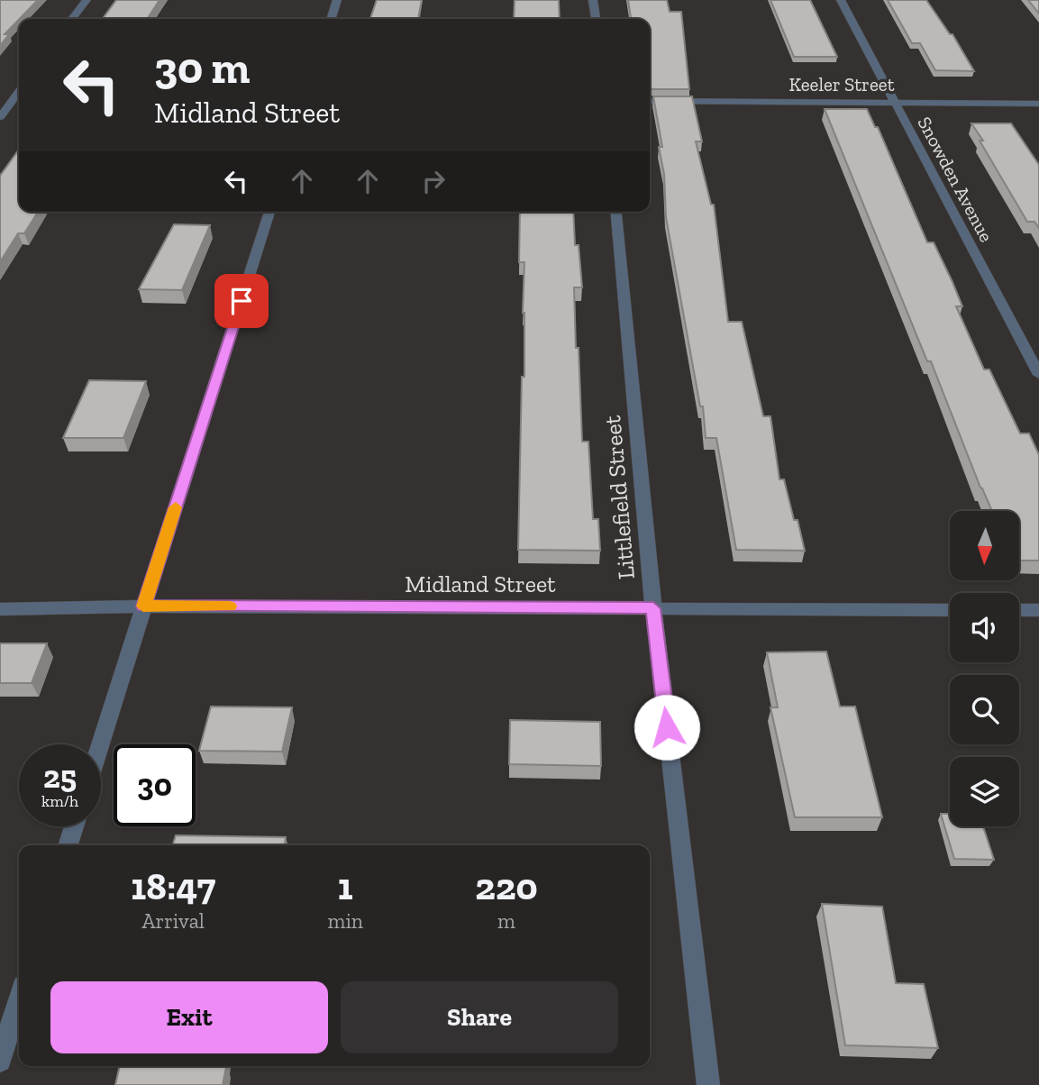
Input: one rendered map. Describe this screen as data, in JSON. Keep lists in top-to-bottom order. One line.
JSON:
{"streets":{"street":["Keeler Street","Snowden Avenue","Littlefield Street","Midland Street"]},"crossings":[["Keeler Street","Snowden Avenue"],["Littlefield Street","Midland Street"]],"north":"bottom","page":{"turn":["30 m","Midland Street"],"speed":"25 km/h","limit":"30","eta":["18:47","Arrival","1","min","220","m"],"buttons":["Exit","Share"]}}
